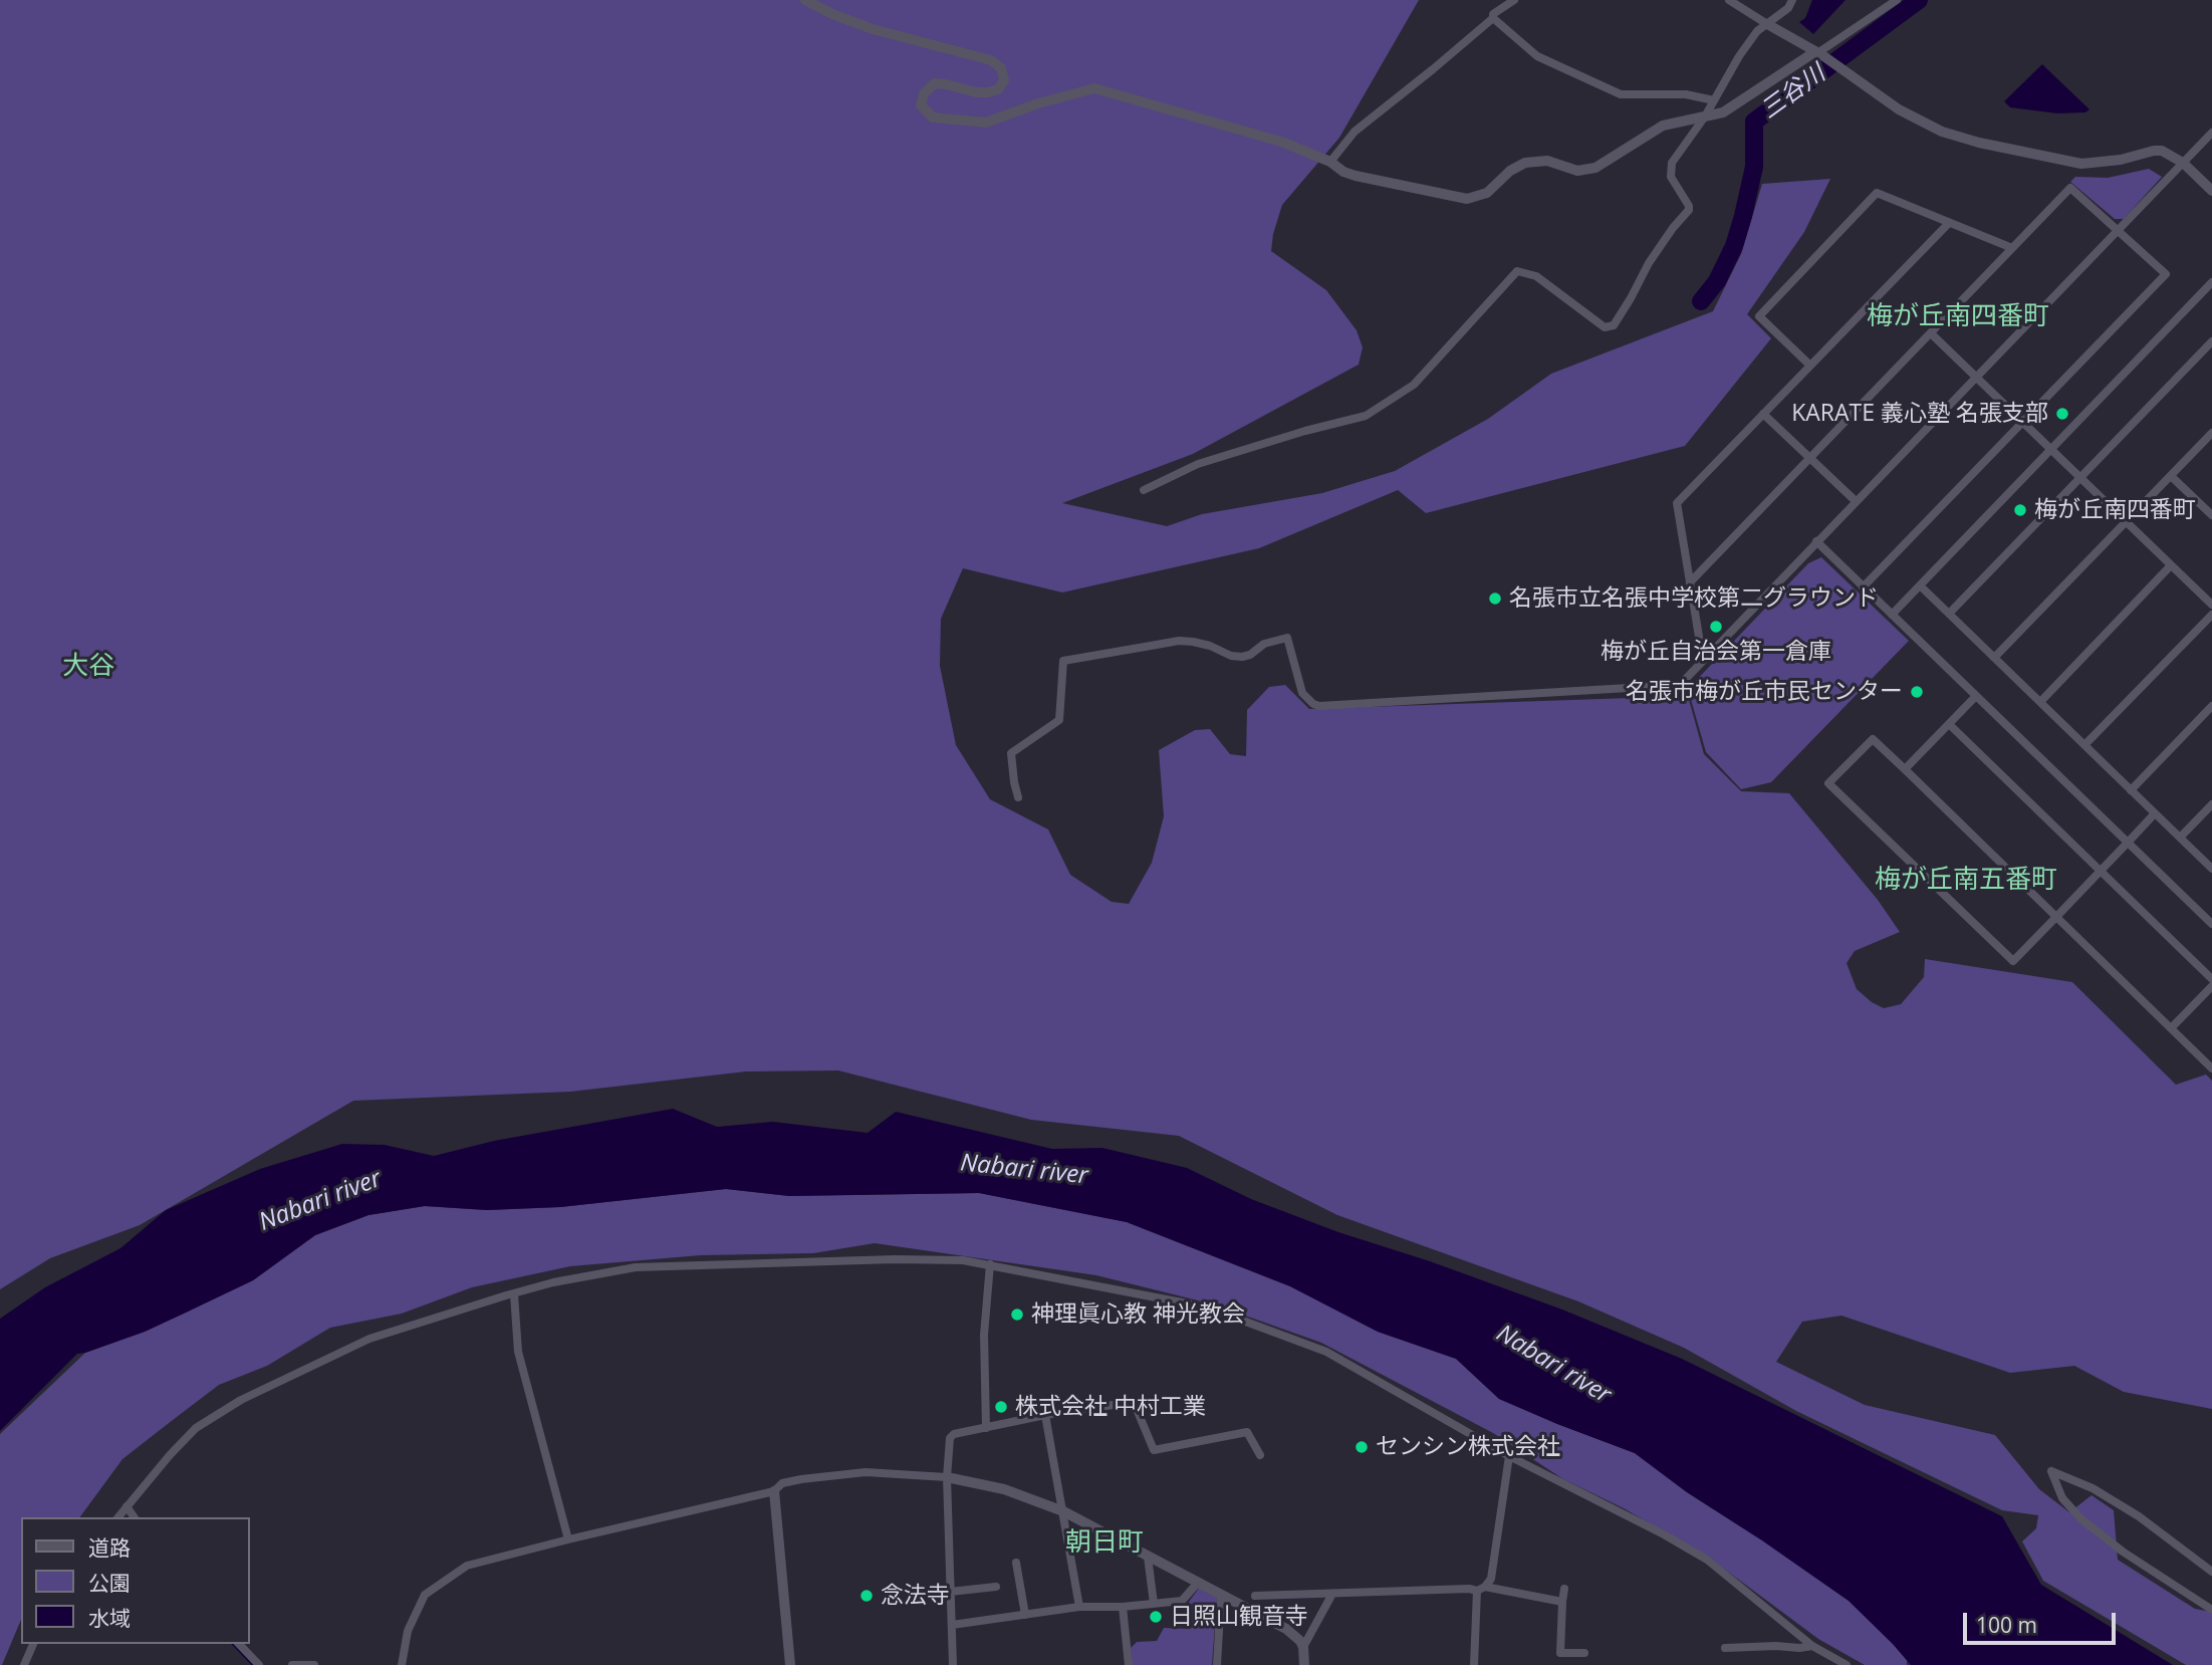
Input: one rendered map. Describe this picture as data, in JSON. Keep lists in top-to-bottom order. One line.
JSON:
{"districts":["梅が丘南四番町","大谷","梅が丘南五番町","朝日町"],"water":["三谷川","Nabari river"],"places":["KARATE 義心塾 名張支部","梅が丘南四番町","名張市立名張中学校第二グラウンド","梅が丘自治会第一倉庫","名張市梅が丘市民センター","神理眞心教 神光教会","株式会社 中村工業","センシン株式会社","念法寺","日照山観音寺"],"legend":["道路","公園","水域"],"scale_bar":"100 m"}
